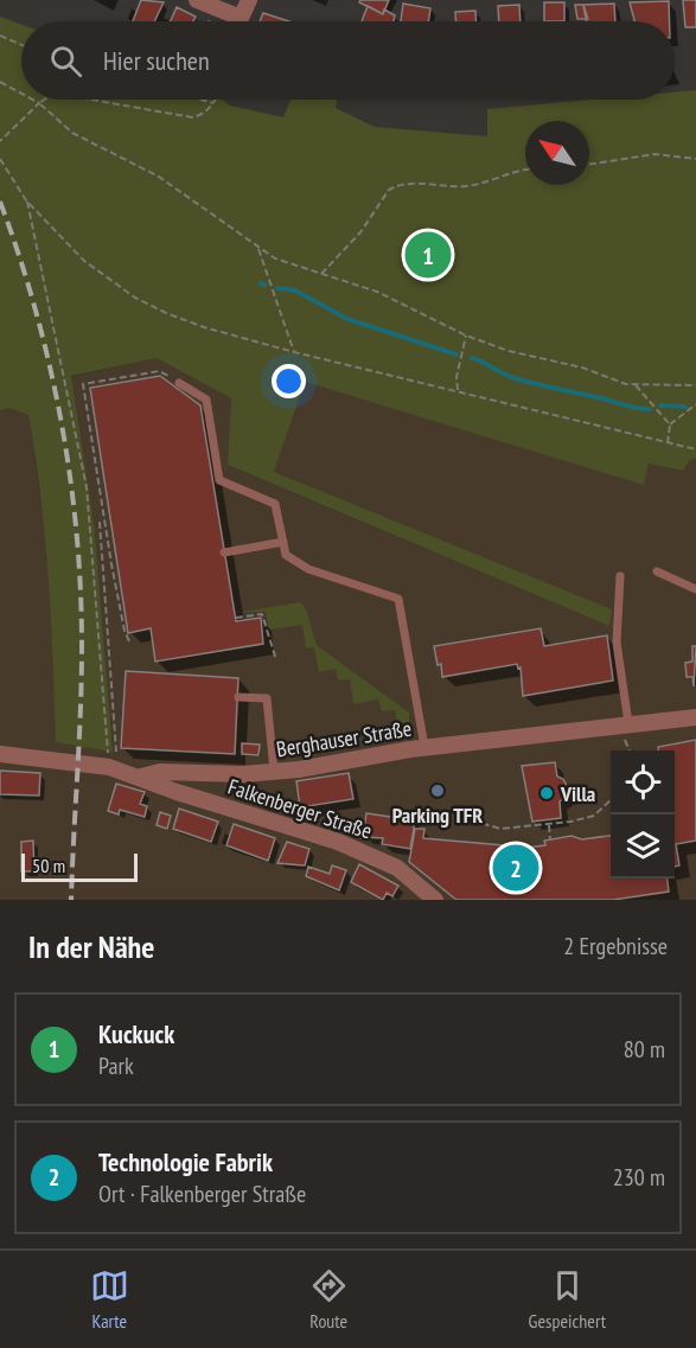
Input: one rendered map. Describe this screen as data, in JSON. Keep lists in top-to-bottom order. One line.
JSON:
{"streets":{"street":["Berghauser Straße","Falkenberger Straße"]},"crossings":[["Berghauser Straße","Falkenberger Straße"]],"places":["Parking TFR","Villa"],"scale_bar":"50 m","north":"top left","page":{"search":"Hier suchen","pins":["1","2"],"scale":"50 m","heading":["In der Nähe","2 Ergebnisse"],"list":[{"mark":"1","name":"Kuckuck","note":"Park","value":"80 m"},{"mark":"2","name":"Technologie Fabrik","note":"Ort · Falkenberger Straße","value":"230 m"}],"nav":["Karte","Route","Gespeichert"]}}
